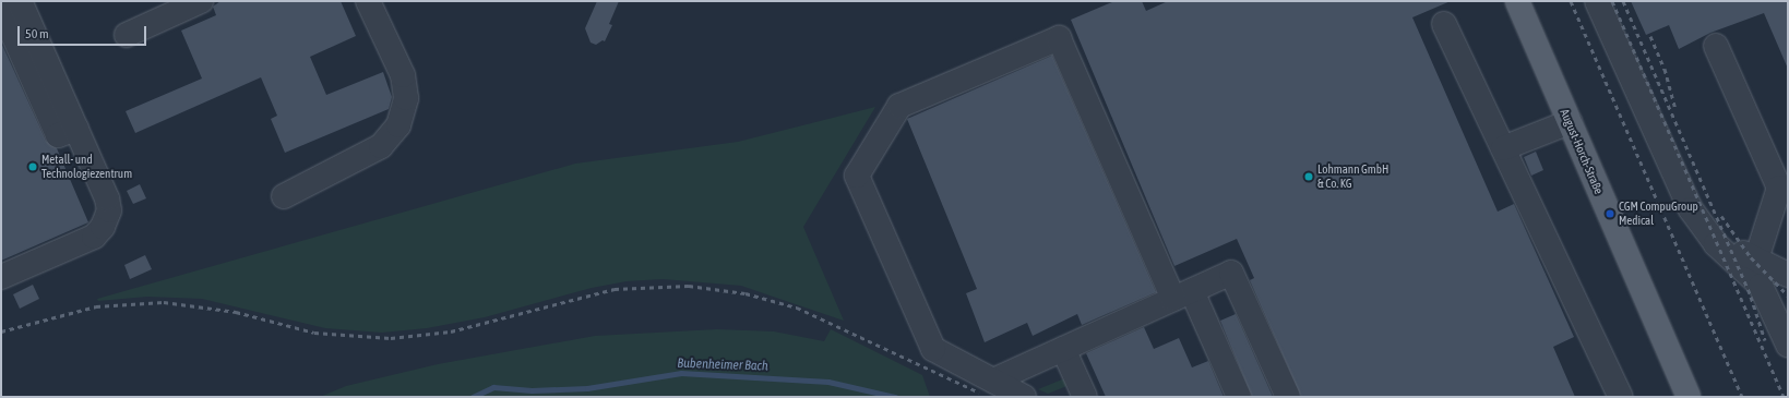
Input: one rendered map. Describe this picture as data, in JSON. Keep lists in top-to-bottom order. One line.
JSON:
{"streets":{"main road":["August-Horch-Straße"]},"water":["Bubenheimer Bach"],"places":["Metall- und Technologiezentrum","Lohmann GmbH & Co. KG","CGM CompuGroup Medical"],"scale_bar":"50 m"}
